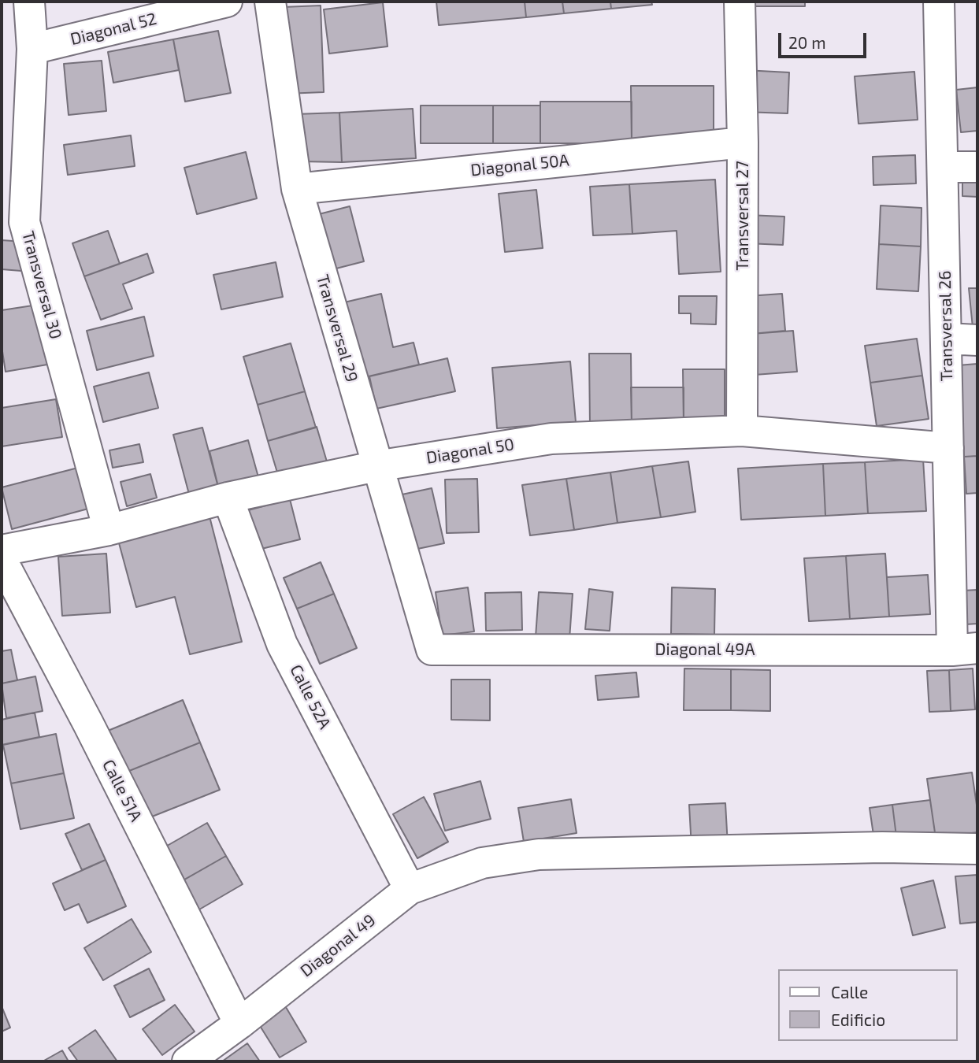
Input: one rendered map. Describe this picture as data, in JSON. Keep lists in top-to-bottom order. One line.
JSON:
{"streets":{"street":["Diagonal 52","Diagonal 50A","Transversal 27","Transversal 30","Transversal 26","Transversal 29","Diagonal 50","Diagonal 49A","Calle 52A","Calle 51A","Diagonal 49"]},"crossings":[["Diagonal 52","Transversal 30"],["Diagonal 50A","Transversal 27"],["Diagonal 50A","Transversal 29"],["Transversal 27","Diagonal 50"],["Transversal 30","Diagonal 50"],["Transversal 26","Diagonal 50"],["Transversal 26","Diagonal 49A"],["Transversal 29","Diagonal 50"],["Transversal 29","Diagonal 49A"],["Diagonal 50","Calle 52A"],["Calle 52A","Diagonal 49"],["Calle 51A","Diagonal 49"]],"legend":["Calle","Edificio"],"scale_bar":"20 m"}
